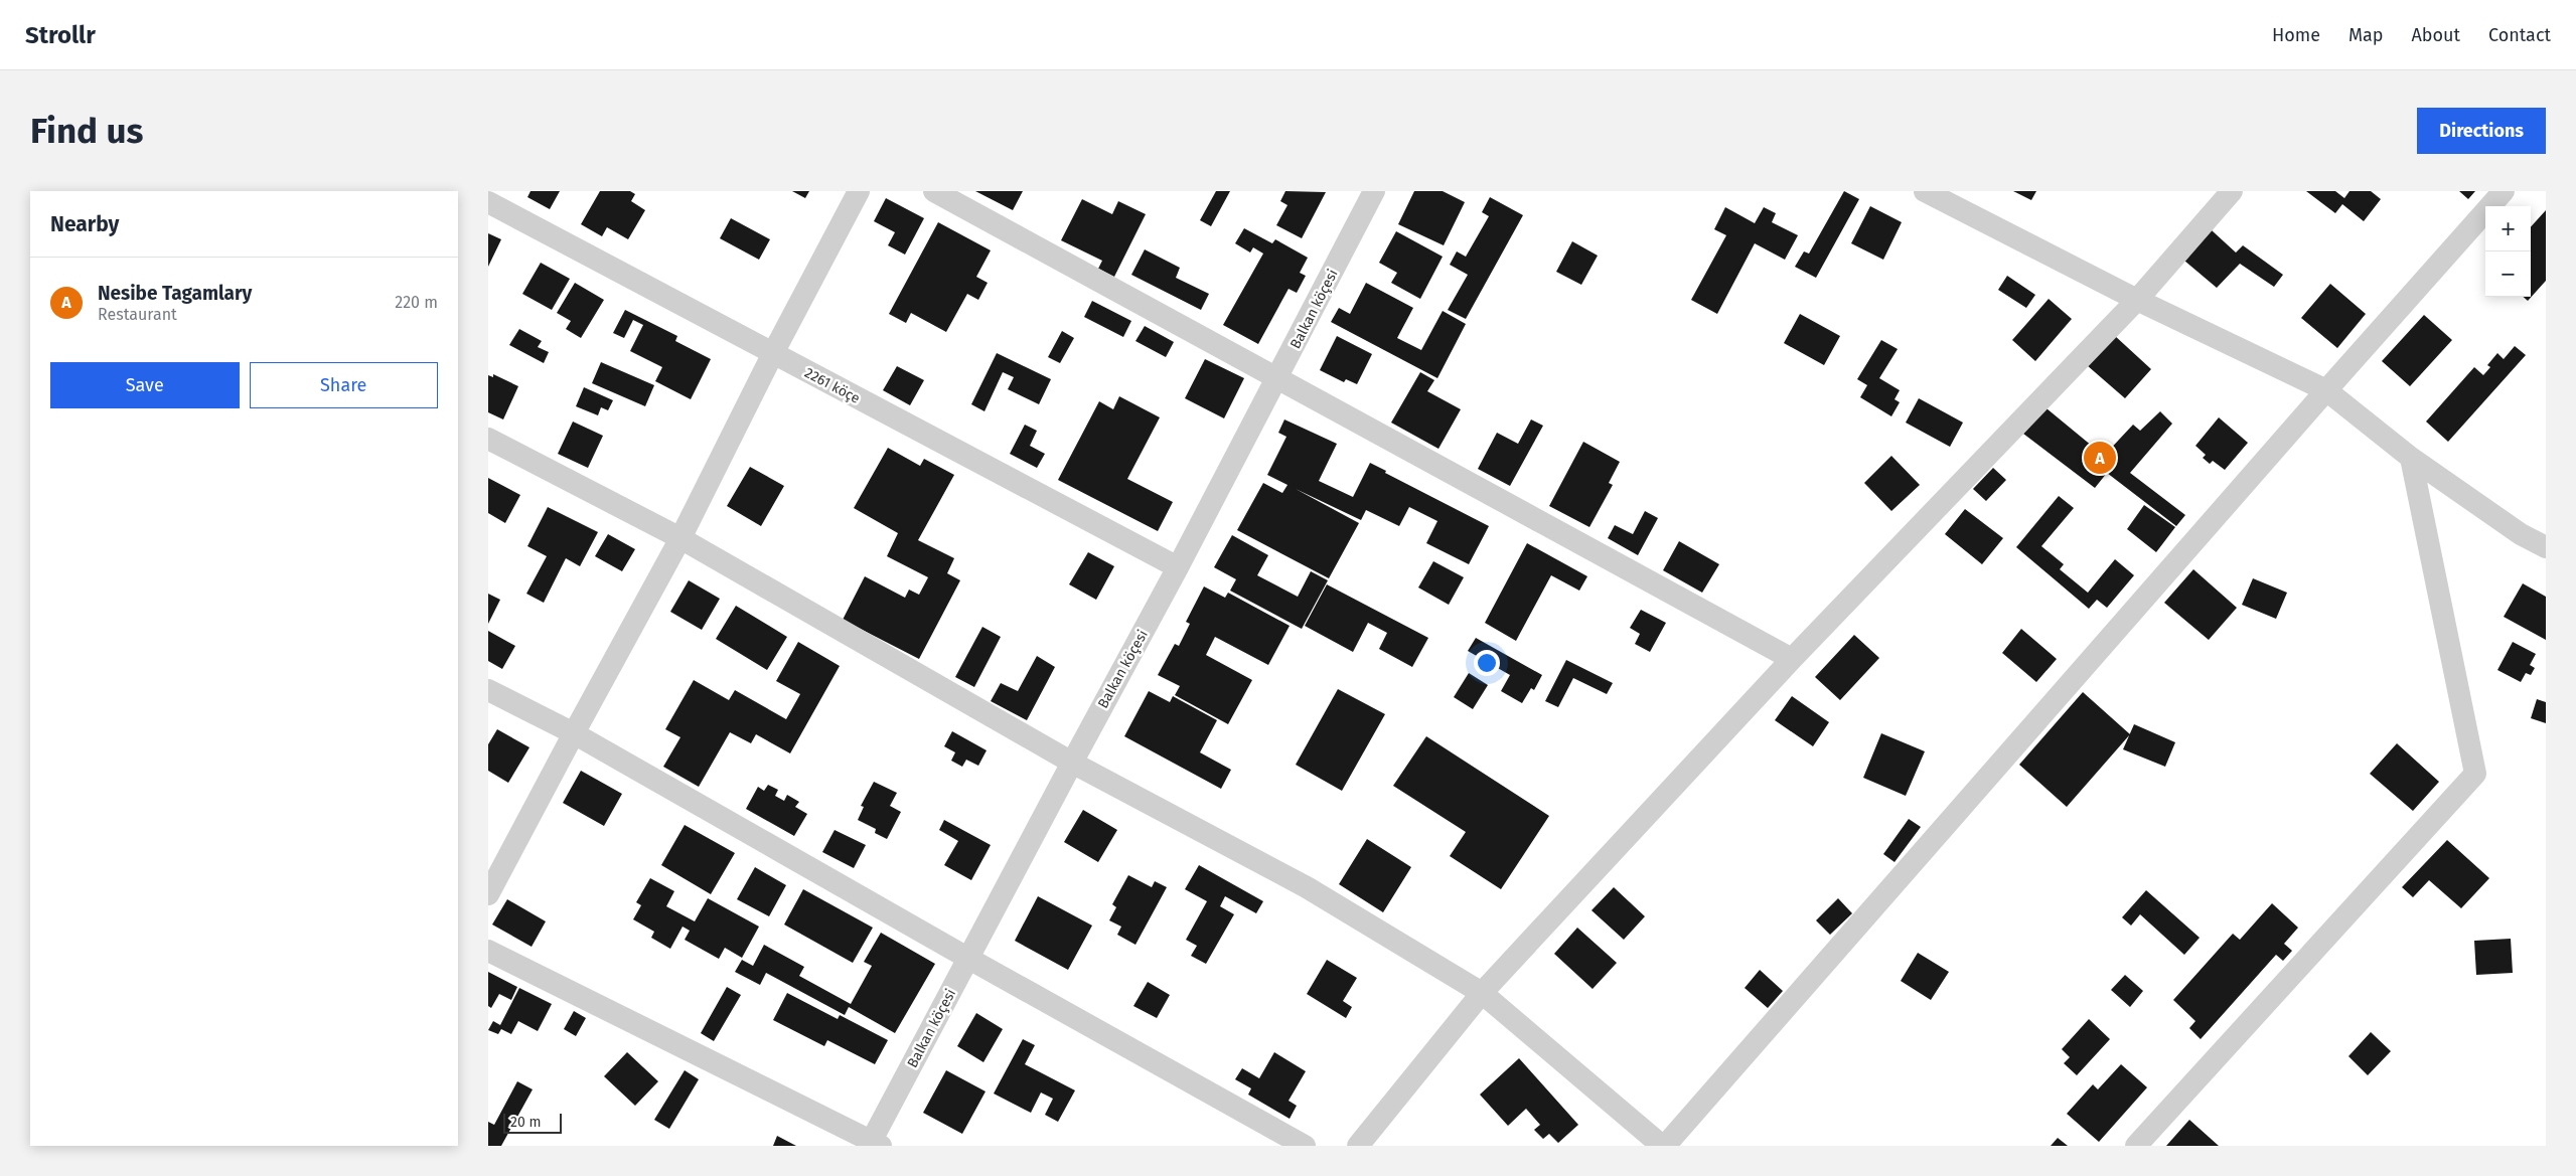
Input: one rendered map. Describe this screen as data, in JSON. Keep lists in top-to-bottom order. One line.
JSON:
{"streets":{"street":["Balkan köçesi","2261 köçe"]},"crossings":[["Balkan köçesi","2261 köçe"]],"scale_bar":"20 m","page":{"header":"Strollr","nav":["Home","Map","About","Contact"],"buttons":["Directions",["Save","Share"]],"title":"Find us","heading":"Nearby","map_buttons":["+","−"],"list":[{"mark":"A","name":"Nesibe Tagamlary","note":"Restaurant","value":"220 m"}],"pins":"A","scale":"20 m"}}
